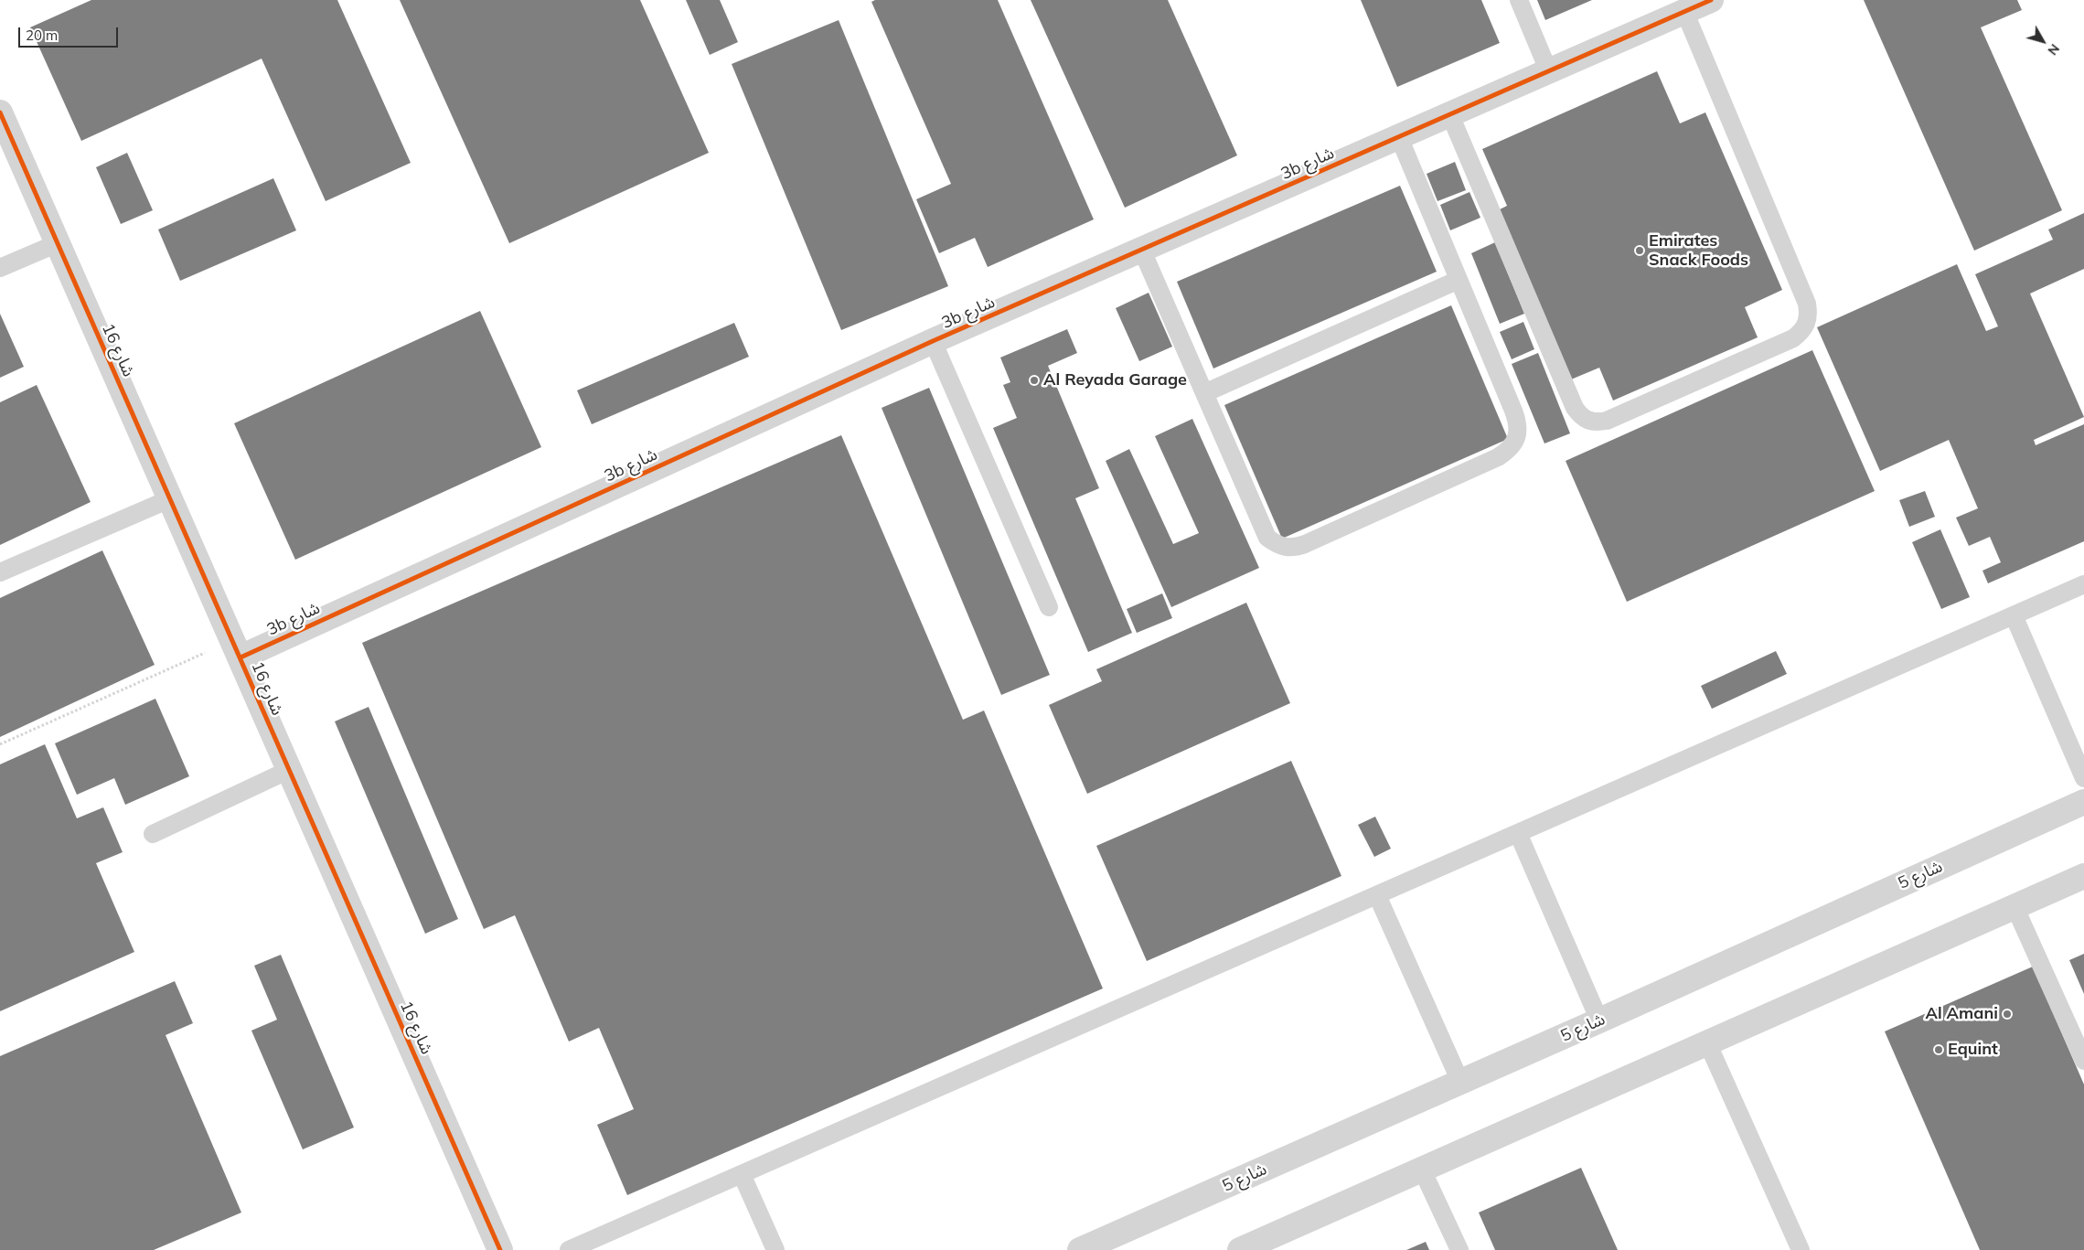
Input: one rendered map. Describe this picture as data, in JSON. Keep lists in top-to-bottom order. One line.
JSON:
{"streets":{"street":["3b شارع","شارع 16","شارع 5"]},"crossings":[["3b شارع","شارع 16"]],"places":["Emirates Snack Foods","Al Reyada Garage","Al Amani","Equint"],"scale_bar":"20 m","north":"bottom right"}
